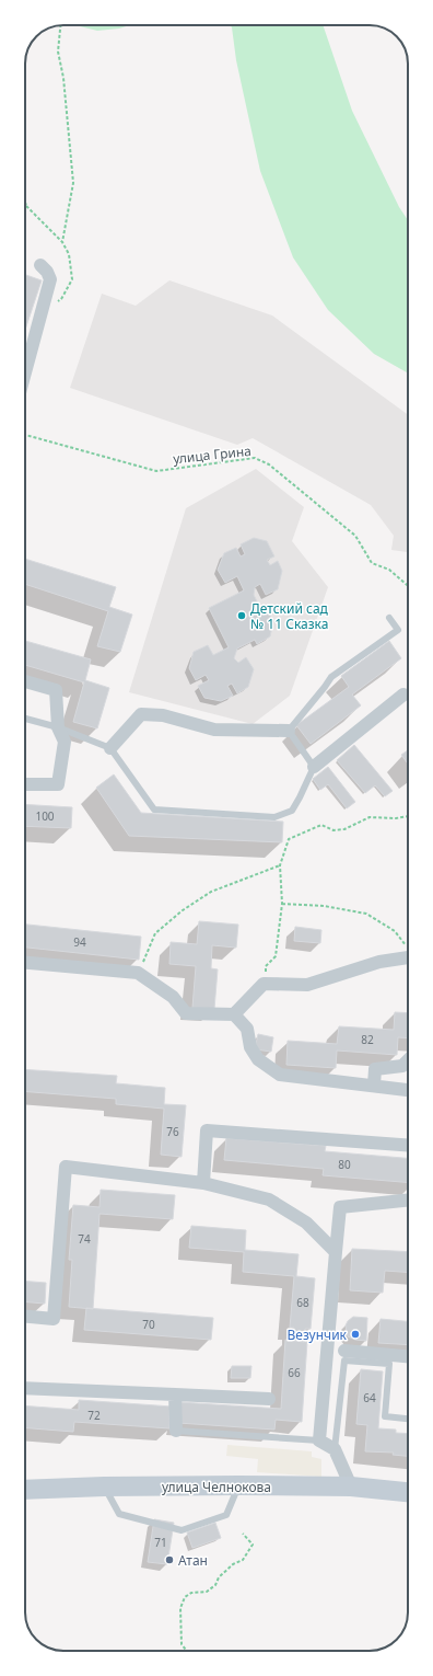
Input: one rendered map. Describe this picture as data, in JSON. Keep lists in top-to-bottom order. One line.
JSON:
{"streets":{"main road":["улица Челнокова"],"path":["улица Грина"]},"places":["Детский сад № 11 Сказка","Везунчик","Атан"],"house_numbers":["100","94","82","76","80","74","68","70","66","64","72","71"]}
